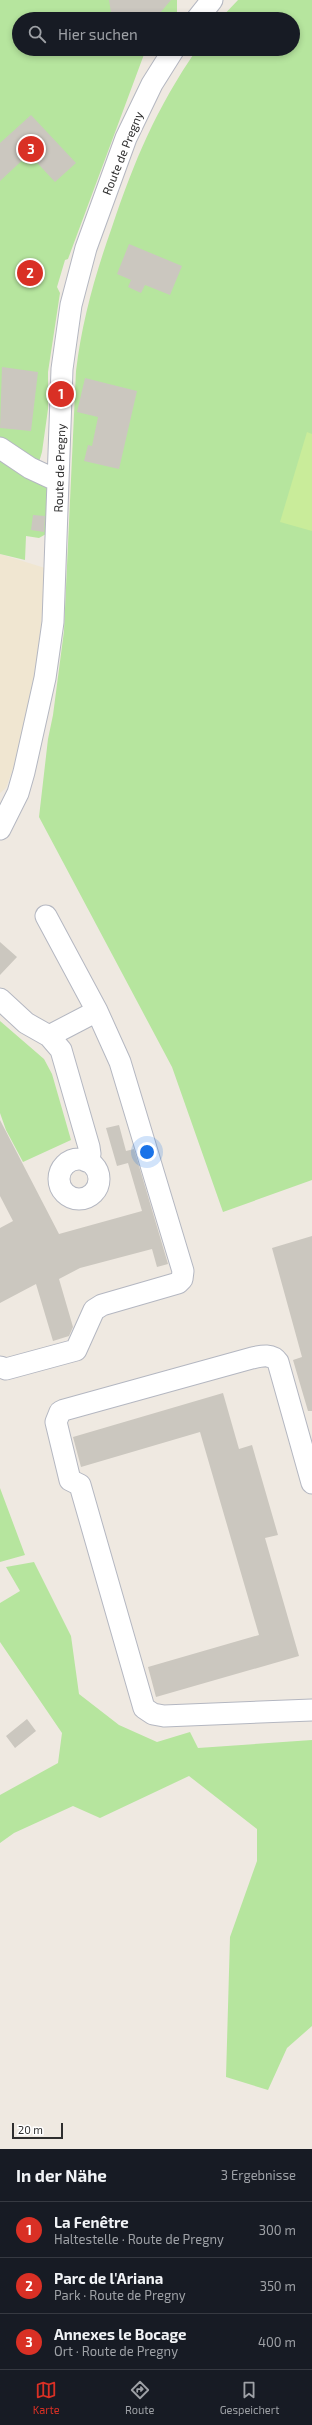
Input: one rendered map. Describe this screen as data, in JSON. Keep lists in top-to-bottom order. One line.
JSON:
{"streets":{"street":["Route de Pregny"]},"scale_bar":"20 m","page":{"search":"Hier suchen","pins":["3","2","1"],"scale":"20 m","heading":["In der Nähe","3 Ergebnisse"],"list":[{"mark":"1","name":"La Fenêtre","note":"Haltestelle · Route de Pregny","value":"300 m"},{"mark":"2","name":"Parc de l'Ariana","note":"Park · Route de Pregny","value":"350 m"},{"mark":"3","name":"Annexes le Bocage","note":"Ort · Route de Pregny","value":"400 m"}],"nav":["Karte","Route","Gespeichert"]}}
